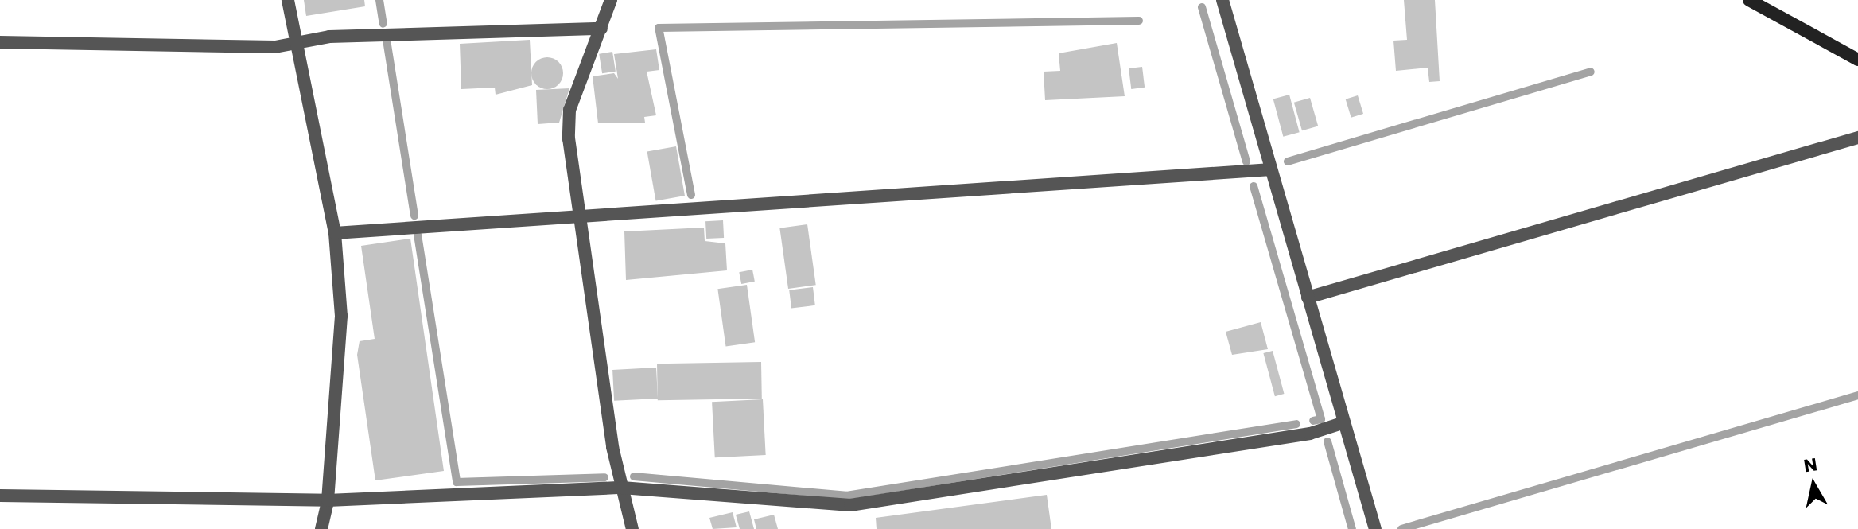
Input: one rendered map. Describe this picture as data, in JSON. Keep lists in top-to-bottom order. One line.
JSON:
{"north":"top"}
